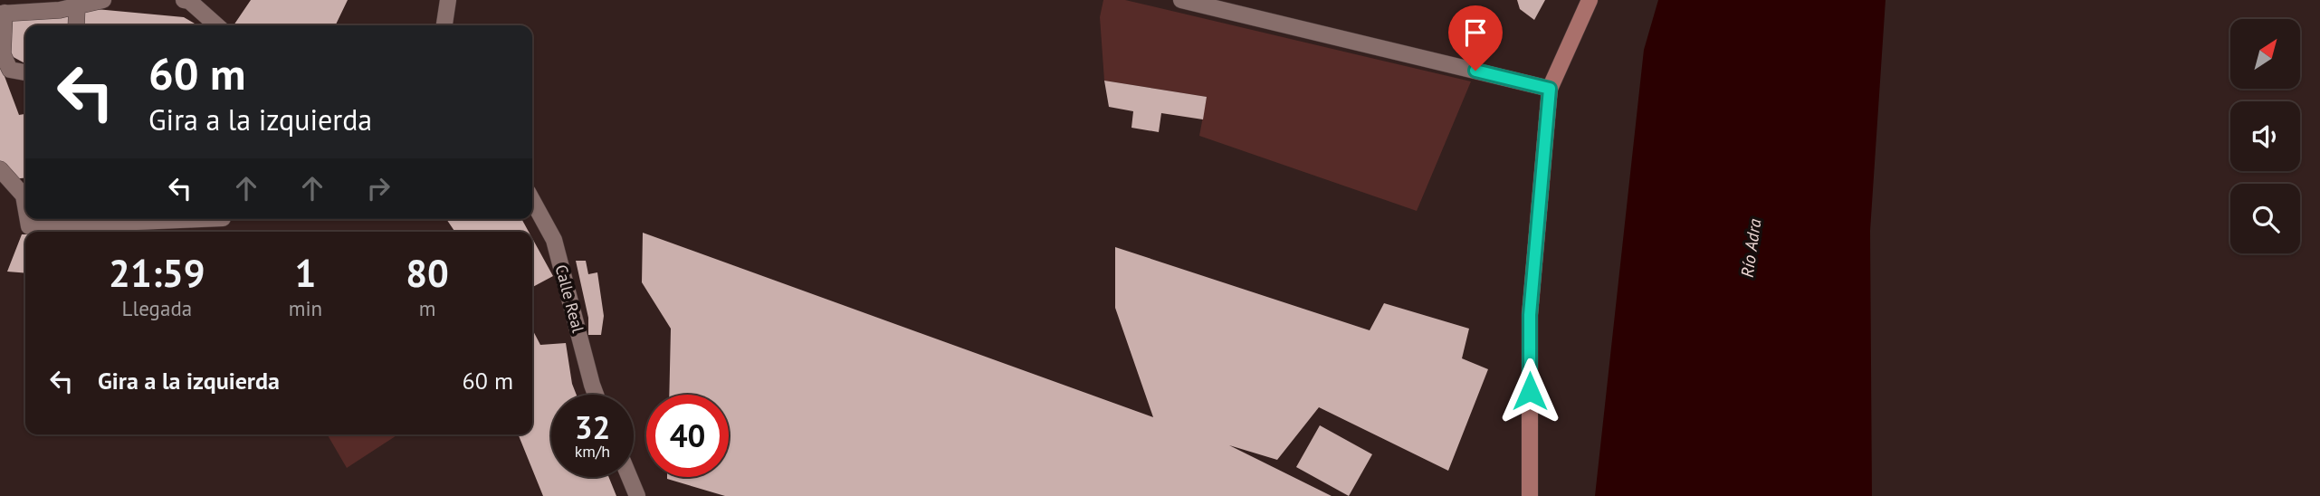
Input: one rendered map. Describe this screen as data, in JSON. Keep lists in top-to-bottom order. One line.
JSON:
{"streets":{"street":["Calle Real"]},"water":["Río Adra"],"north":"top right","page":{"turn":["60 m","Gira a la izquierda"],"eta":["21:59","Llegada","1","min","80","m"],"list":[{"name":"Gira a la izquierda","value":"60 m"}],"speed":"32 km/h","limit":"40"}}
